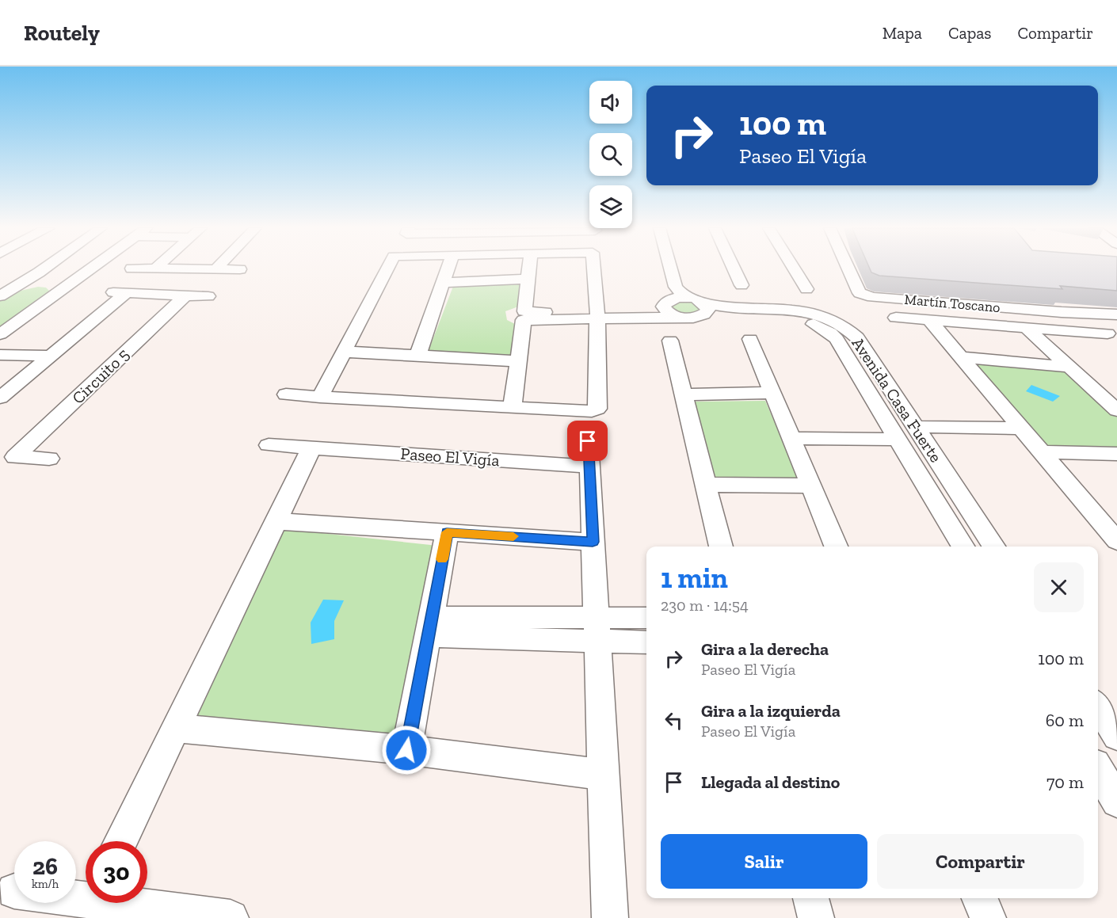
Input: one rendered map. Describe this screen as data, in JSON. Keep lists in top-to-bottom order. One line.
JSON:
{"streets":{"street":["Martín Toscano","Circuito 5","Avenida Casa Fuerte","Paseo El Vigía"]},"page":{"header":"Routely","nav":["Mapa","Capas","Compartir"],"turn":["100 m","Paseo El Vigía"],"heading":["1 min","230 m · 14:54"],"list":[{"name":"Gira a la derecha","note":"Paseo El Vigía","value":"100 m"},{"name":"Gira a la izquierda","note":"Paseo El Vigía","value":"60 m"},{"name":"Llegada al destino","value":"70 m"}],"buttons":["Salir","Compartir"],"speed":"26 km/h","limit":"30"}}
